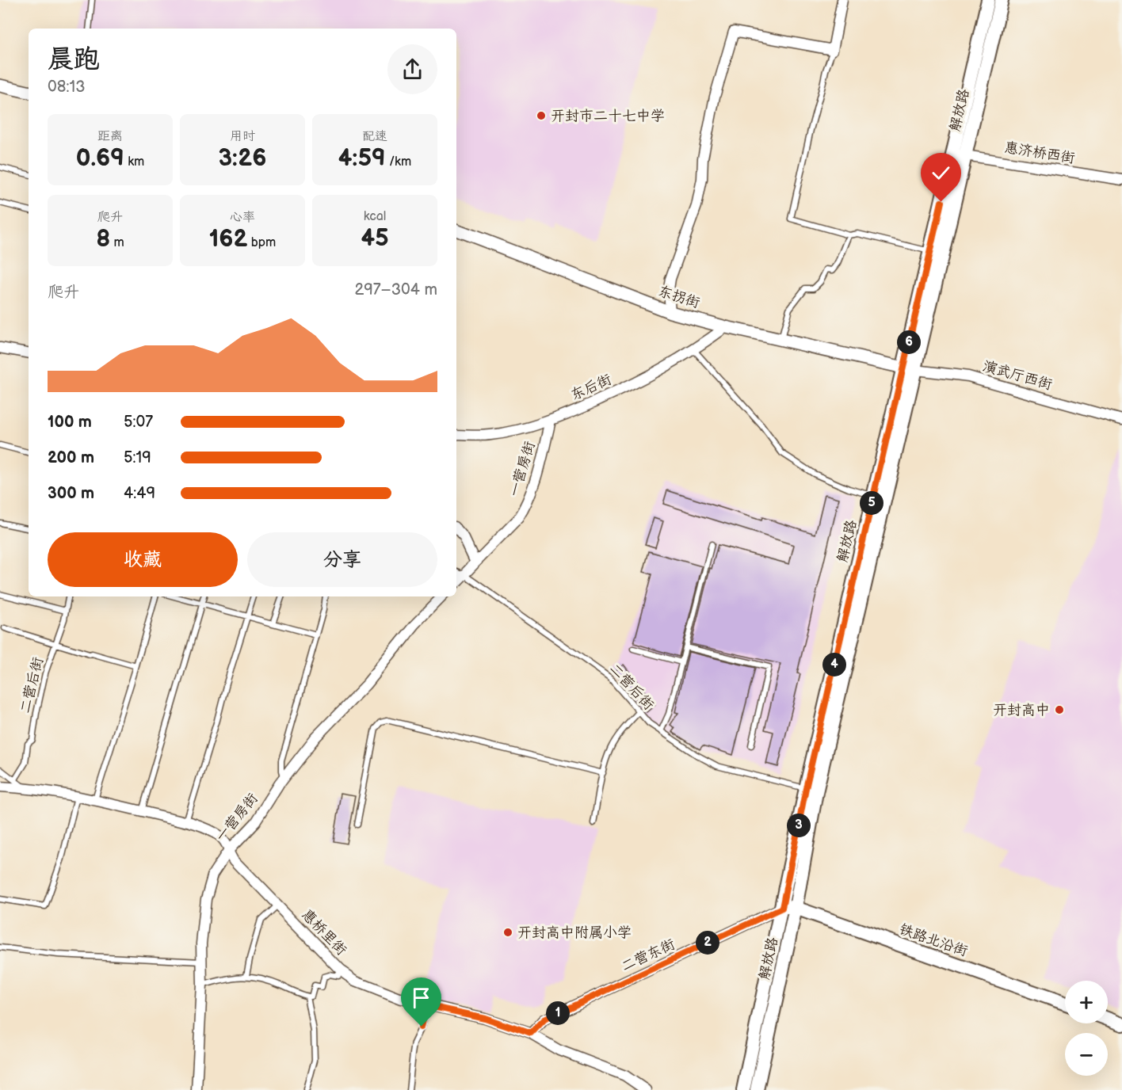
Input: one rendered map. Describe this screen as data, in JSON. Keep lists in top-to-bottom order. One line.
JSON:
{"streets":{"main road":["解放路","铁路北沿街"],"street":["惠济桥西街","东拐街","演武厅西街","东后街","一营房街","惠桥里街","二营东街"],"lane":["二营后街"]},"crossings":[["解放路","惠济桥西街"],["解放路","东拐街"],["解放路","演武厅西街"],["解放路","二营后街"],["解放路","铁路北沿街"],["解放路","二营东街"],["东拐街","演武厅西街"],["东拐街","东后街"],["东后街","一营房街"],["一营房街","二营后街"],["一营房街","惠桥里街"],["惠桥里街","二营东街"],["铁路北沿街","二营东街"]],"places":["开封市二十七中学","开封高中","开封高中附属小学"],"page":{"heading":["晨跑","08:13"],"stats":[["距离","0.69 km"],["用时","3:26"],["配速","4:59 /km"],["爬升","8 m"],["心率","162 bpm"],["kcal","45"]],"chart":["爬升","297–304 m"],"pins":["6","5","4","3","2","1"],"list":[{"name":"100 m","note":"5:07"},{"name":"200 m","note":"5:19"},{"name":"300 m","note":"4:49"}],"buttons":["收藏","分享"],"map_buttons":["+","−"]}}
